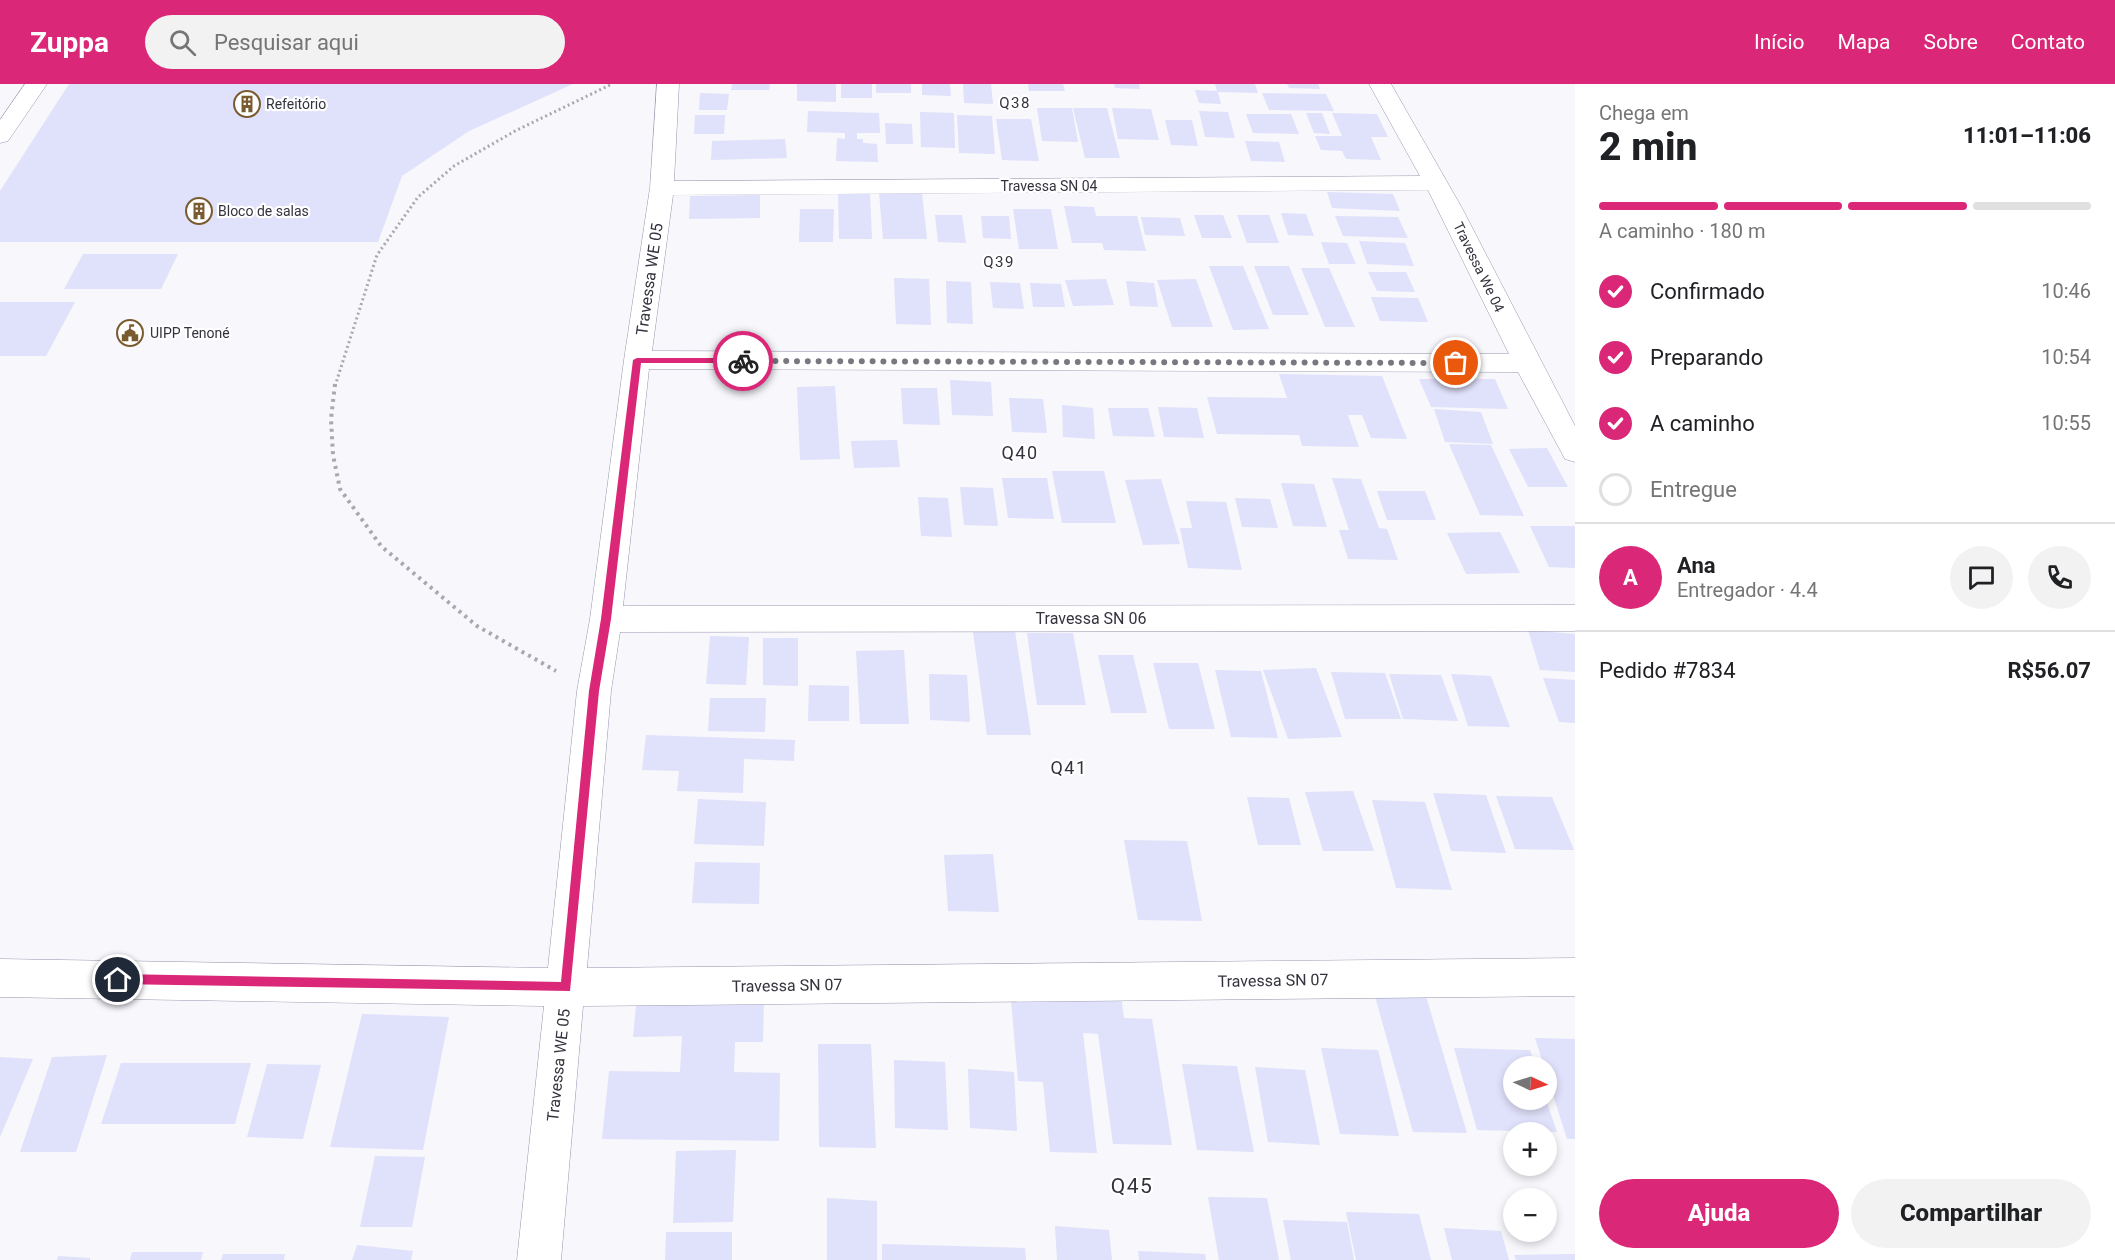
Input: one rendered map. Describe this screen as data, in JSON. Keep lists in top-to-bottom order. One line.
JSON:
{"streets":{"street":["Travessa SN 04","Travessa We 04","Travessa WE 05","Travessa SN 06","Travessa SN 07"]},"crossings":[["Travessa SN 04","Travessa We 04"],["Travessa SN 04","Travessa WE 05"],["Travessa WE 05","Travessa SN 06"],["Travessa WE 05","Travessa SN 07"]],"districts":["Q38","Q39","Q40","Q41","Q45"],"places":{"building":["Refeitório","Bloco de salas"],"public building":["UIPP Tenoné"]},"north":"right","page":{"header":"Zuppa","search":"Pesquisar aqui","nav":["Início","Mapa","Sobre","Contato"],"heading":["2 min","Chega em","11:01–11:06"],"panel":["Ana","Entregador · 4.4","Pedido #7834","R$56.07"],"bar":"A caminho · 180 m","list":[["Confirmado","10:46"],["Preparando","10:54"],["A caminho","10:55"],"Entregue"],"round":"A","map_buttons":["+","−"],"buttons":["Ajuda","Compartilhar"]}}
